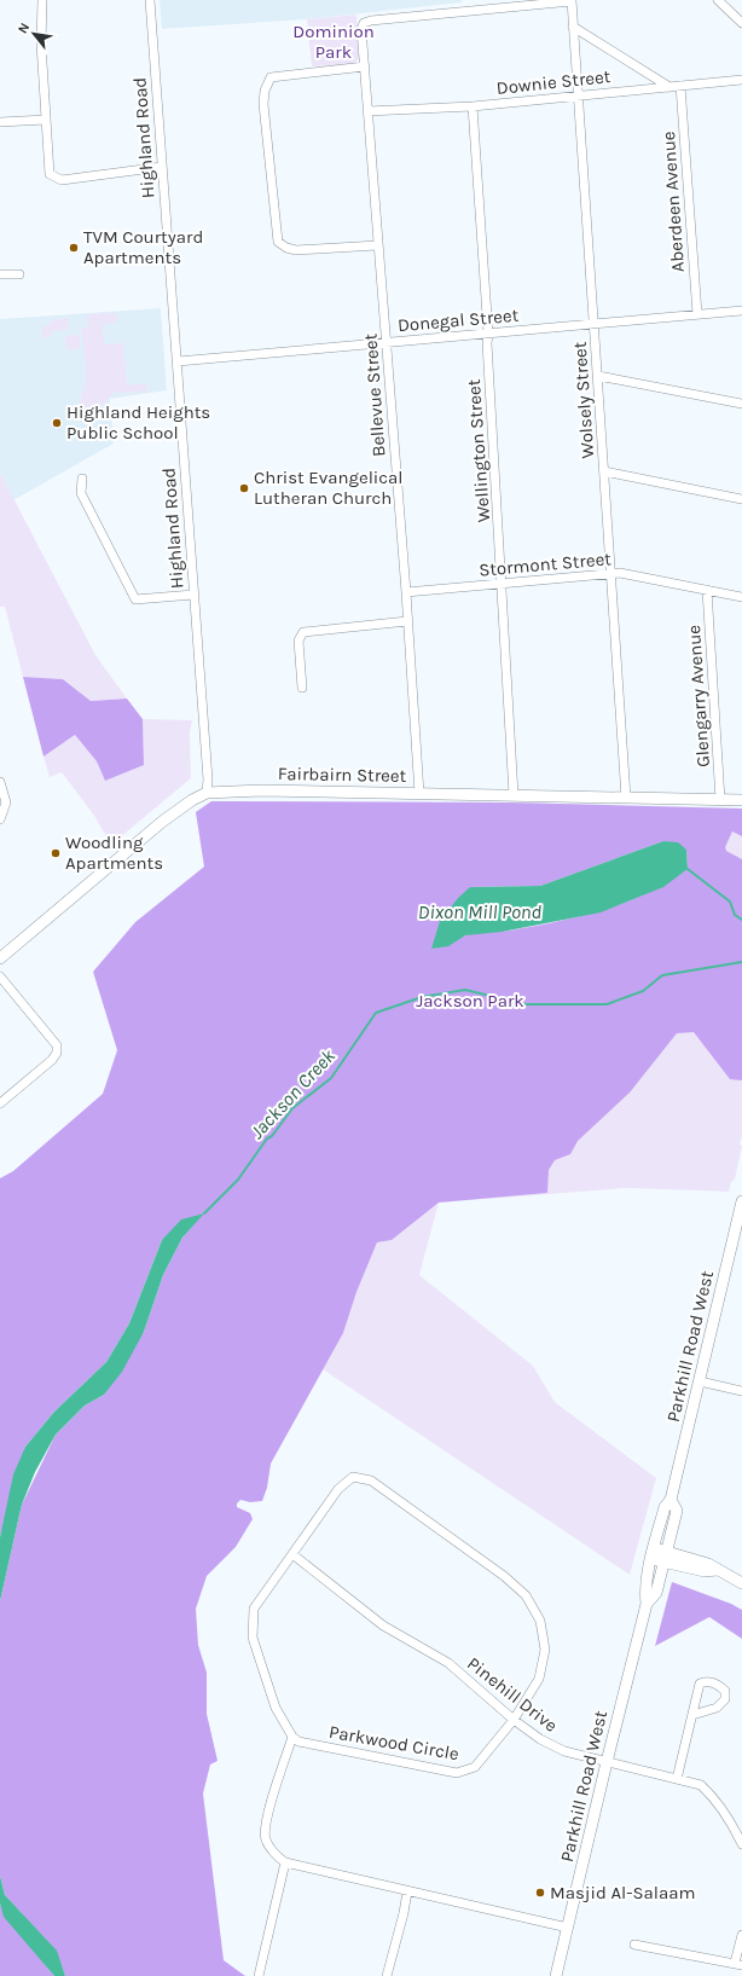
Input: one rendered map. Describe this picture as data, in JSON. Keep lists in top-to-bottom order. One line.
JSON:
{"streets":{"main road":["Fairbairn Street","Parkhill Road West"],"street":["Downie Street","Highland Road","Aberdeen Avenue","Donegal Street","Bellevue Street","Wolsely Street","Wellington Street","Stormont Street","Glengarry Avenue","Pinehill Drive","Parkwood Circle"]},"crossings":[["Downie Street","Aberdeen Avenue"],["Downie Street","Bellevue Street"],["Downie Street","Wolsely Street"],["Downie Street","Wellington Street"],["Highland Road","Donegal Street"],["Highland Road","Fairbairn Street"],["Aberdeen Avenue","Donegal Street"],["Donegal Street","Bellevue Street"],["Donegal Street","Wolsely Street"],["Donegal Street","Wellington Street"],["Bellevue Street","Wolsely Street"],["Bellevue Street","Stormont Street"],["Bellevue Street","Fairbairn Street"],["Wolsely Street","Stormont Street"],["Wolsely Street","Fairbairn Street"],["Wellington Street","Stormont Street"],["Wellington Street","Fairbairn Street"],["Stormont Street","Glengarry Avenue"],["Glengarry Avenue","Fairbairn Street"],["Parkhill Road West","Pinehill Drive"],["Pinehill Drive","Parkwood Circle"]],"water":["Dixon Mill Pond","Jackson Creek"],"parks":["Dominion Park","Jackson Park"],"places":["TVM Courtyard Apartments","Highland Heights Public School","Christ Evangelical Lutheran Church","Woodling Apartments","Masjid Al-Salaam"],"north":"top left"}
